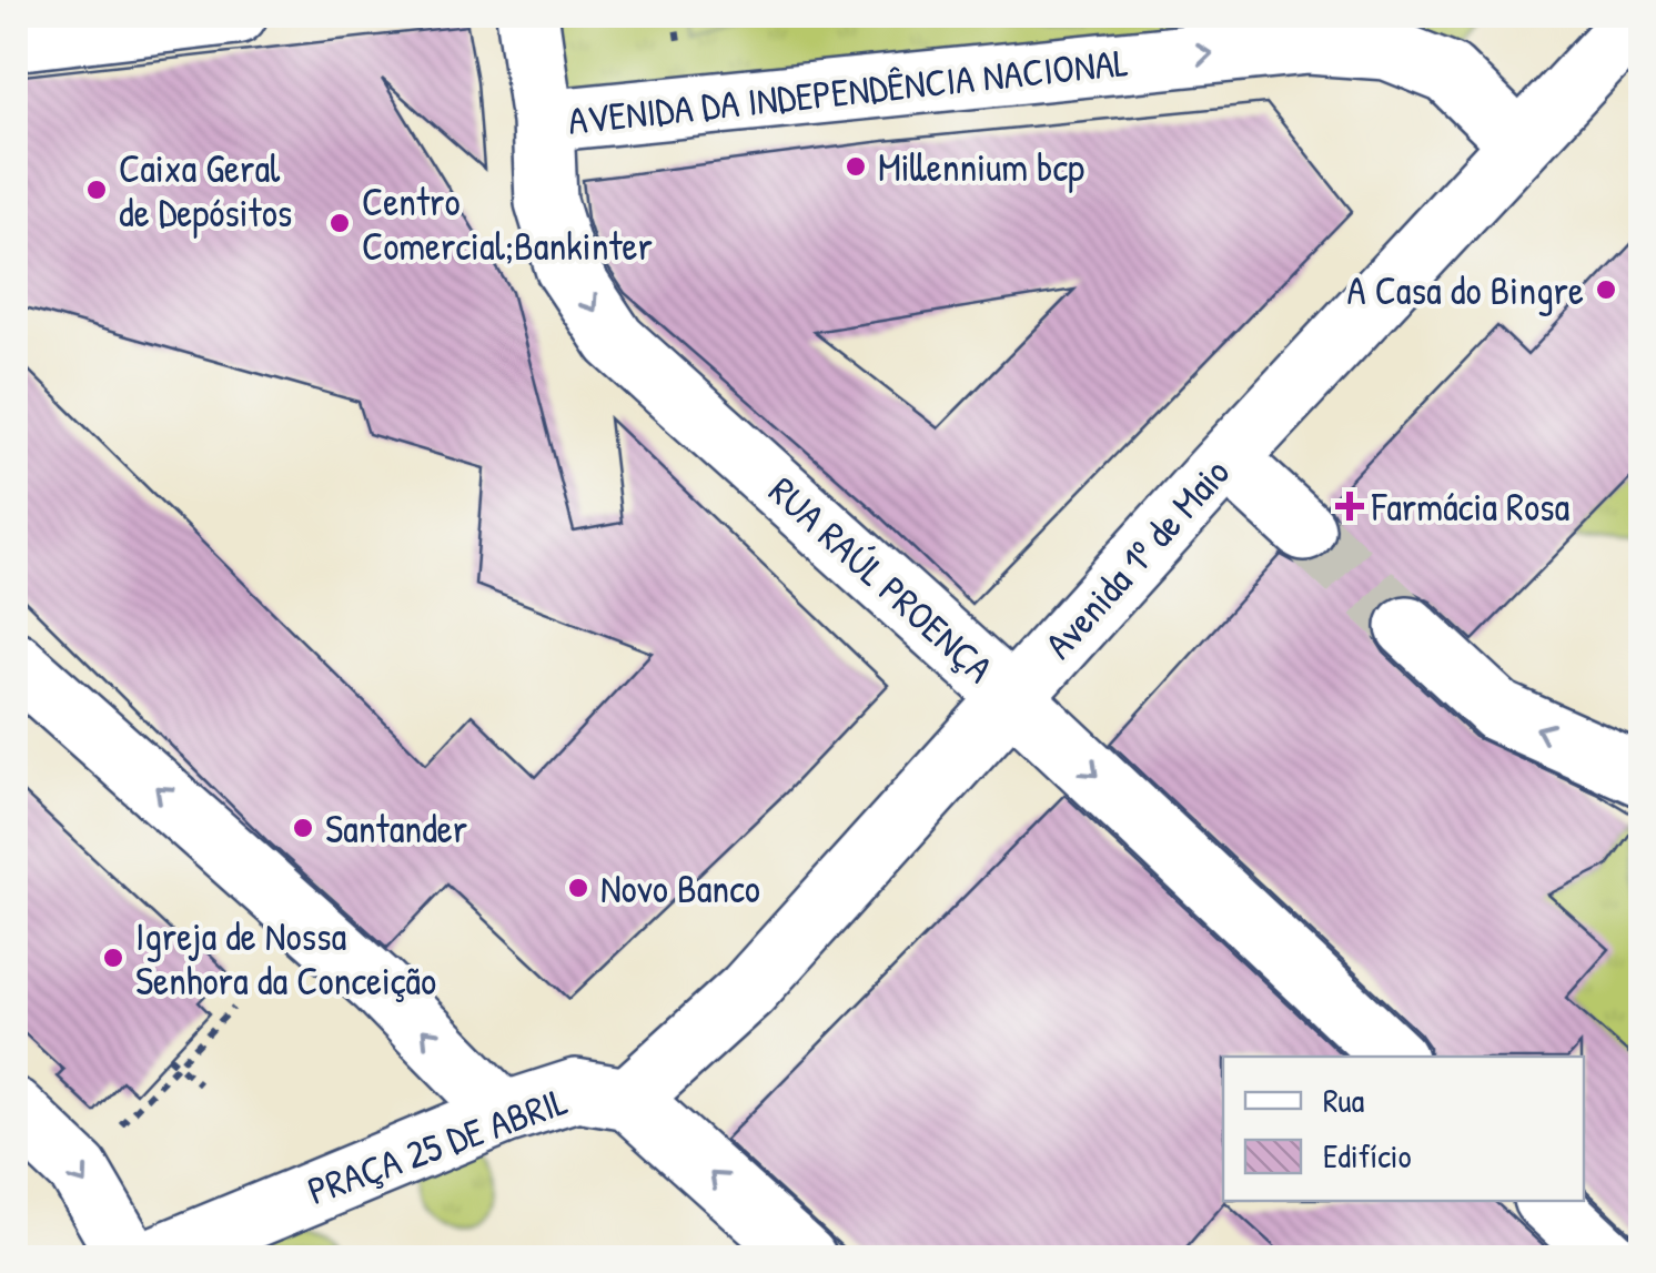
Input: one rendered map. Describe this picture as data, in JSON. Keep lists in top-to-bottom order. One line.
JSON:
{"streets":{"street":["AVENIDA DA INDEPENDÊNCIA NACIONAL","Avenida 1º de Maio","RUA RAÚL PROENÇA","PRAÇA 25 DE ABRIL"]},"crossings":[["AVENIDA DA INDEPENDÊNCIA NACIONAL","Avenida 1º de Maio"],["AVENIDA DA INDEPENDÊNCIA NACIONAL","RUA RAÚL PROENÇA"],["Avenida 1º de Maio","RUA RAÚL PROENÇA"],["Avenida 1º de Maio","PRAÇA 25 DE ABRIL"]],"one_way":["AVENIDA DA INDEPENDÊNCIA NACIONAL","RUA RAÚL PROENÇA"],"places":{"other":["Millennium bcp","Caixa Geral de Depósitos","Centro Comercial;Bankinter","A Casa do Bingre","Santander","Novo Banco","Igreja de Nossa Senhora da Conceição"],"health":["Farmácia Rosa"]},"legend":["Rua","Edifício"]}
